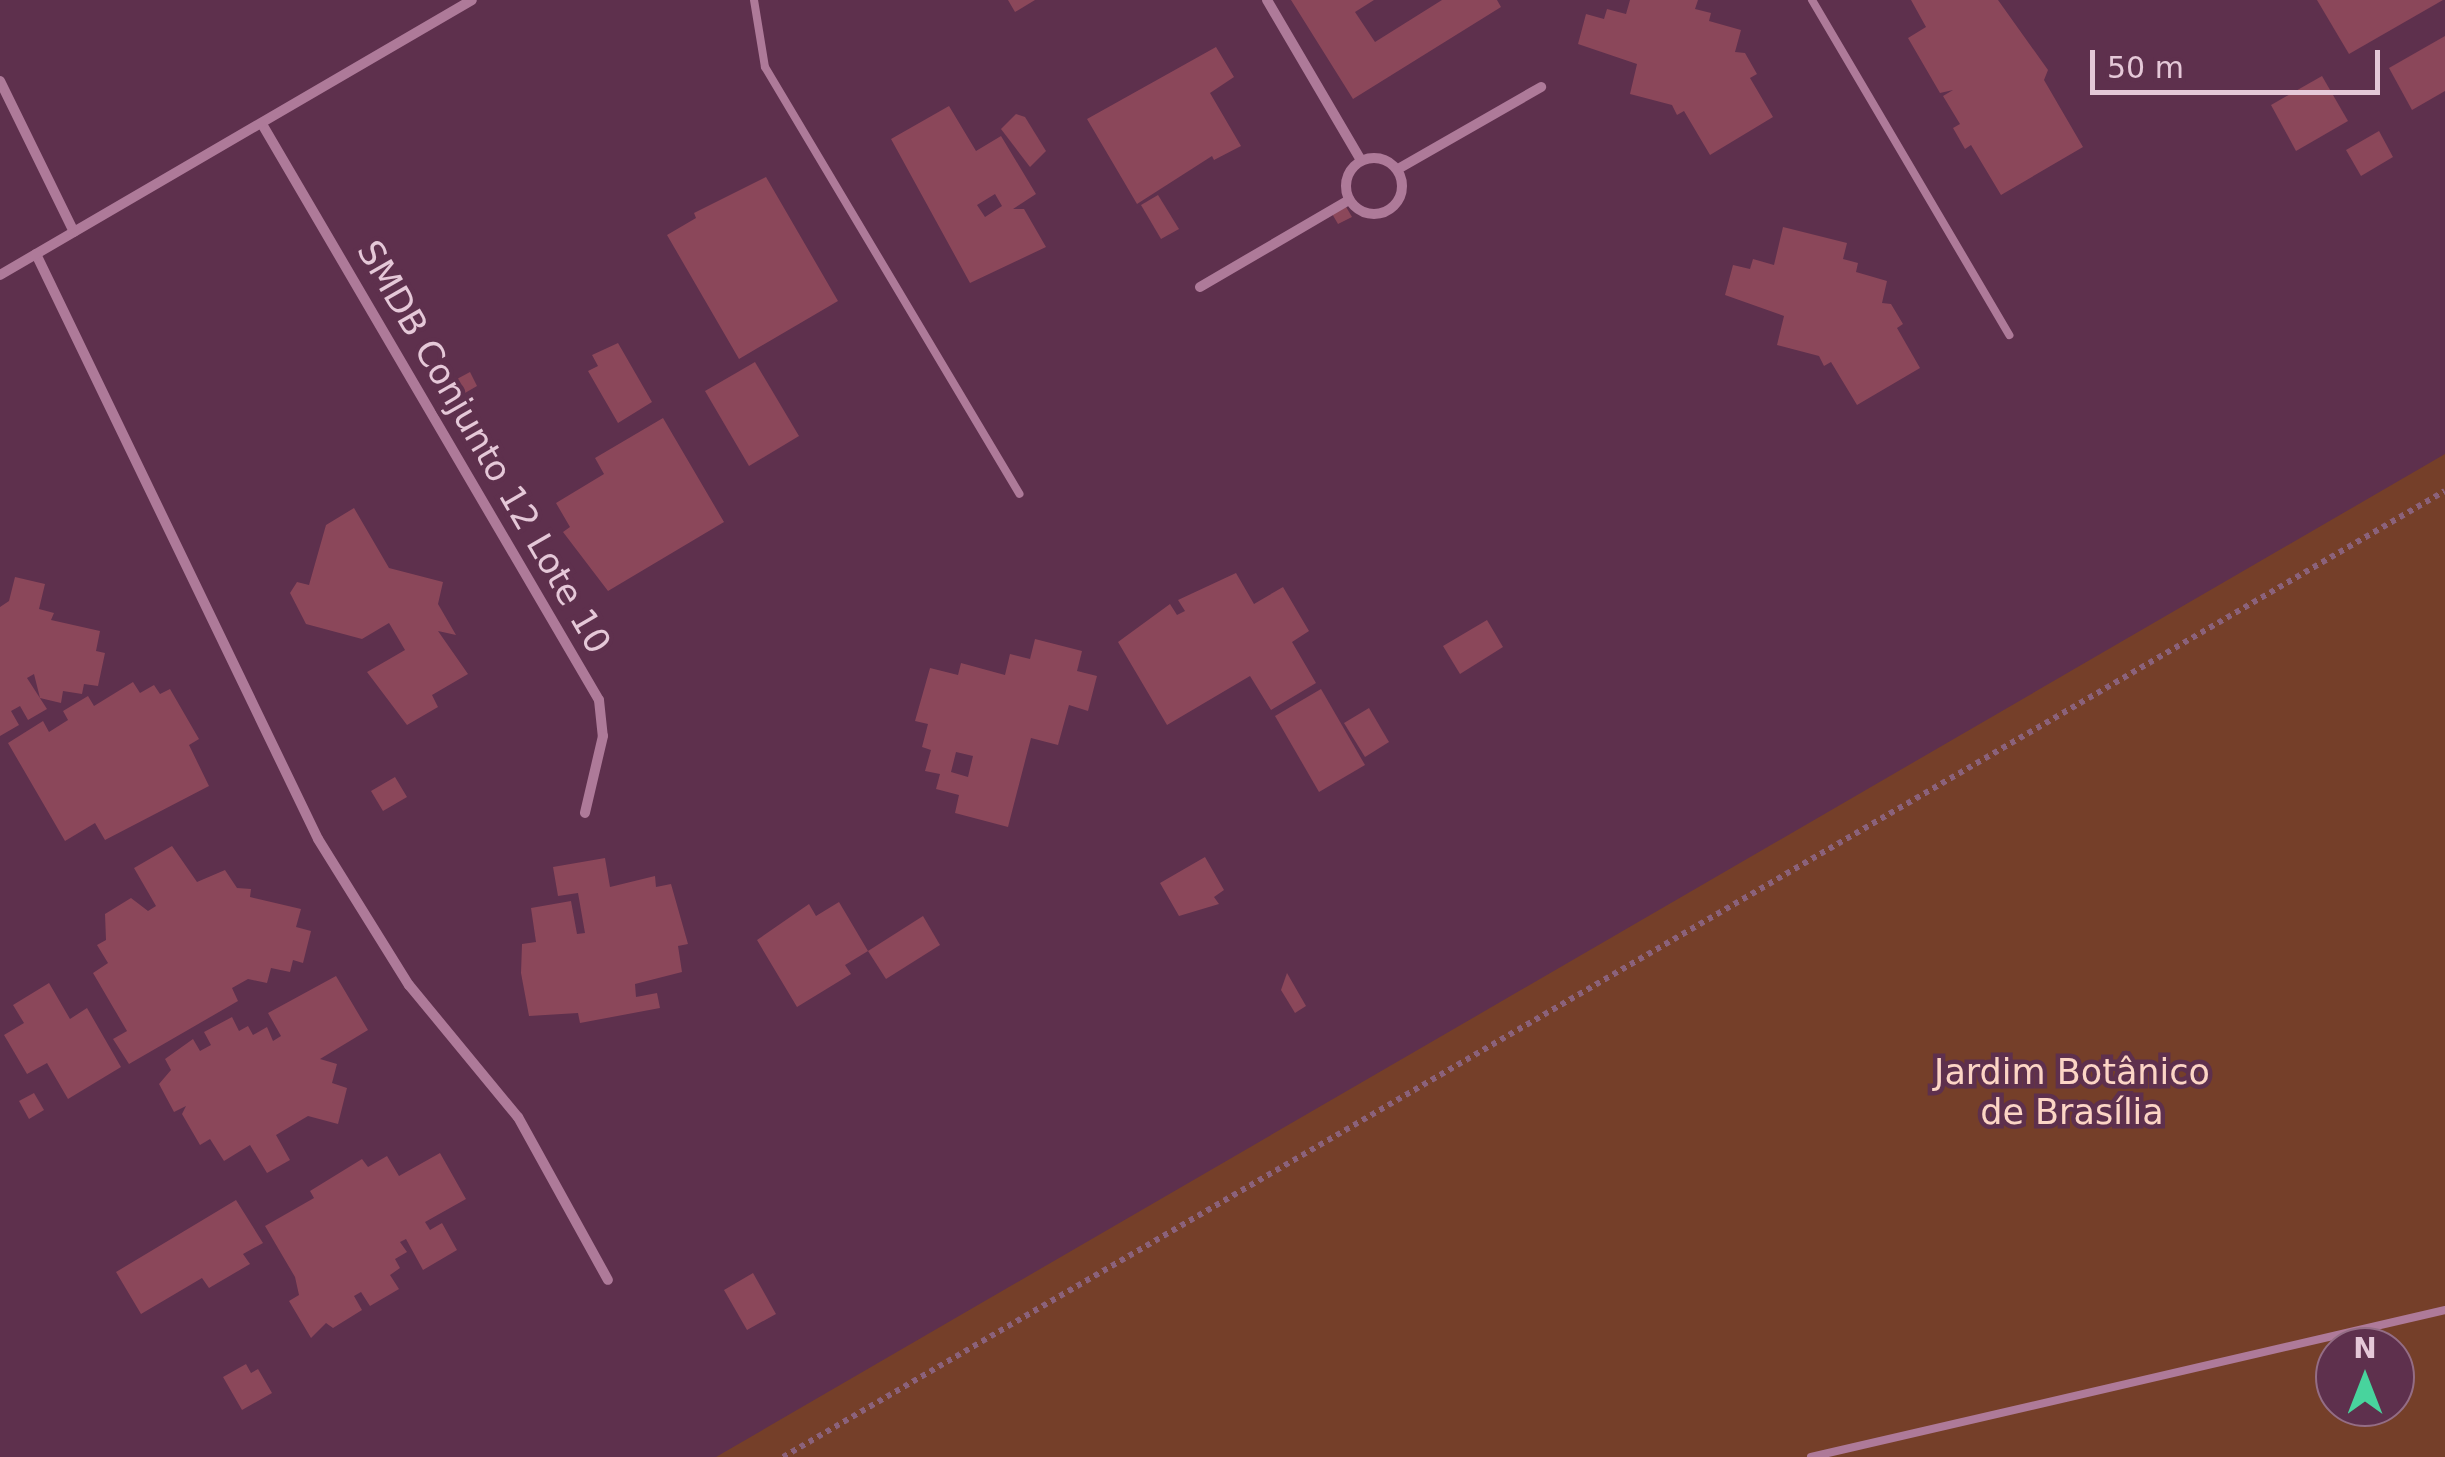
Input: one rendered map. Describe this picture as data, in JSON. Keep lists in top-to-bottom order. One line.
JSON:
{"streets":{"street":["SMDB Conjunto 12 Lote 10"]},"parks":["Jardim Botânico de Brasília"],"scale_bar":"50 m","north":"top"}
